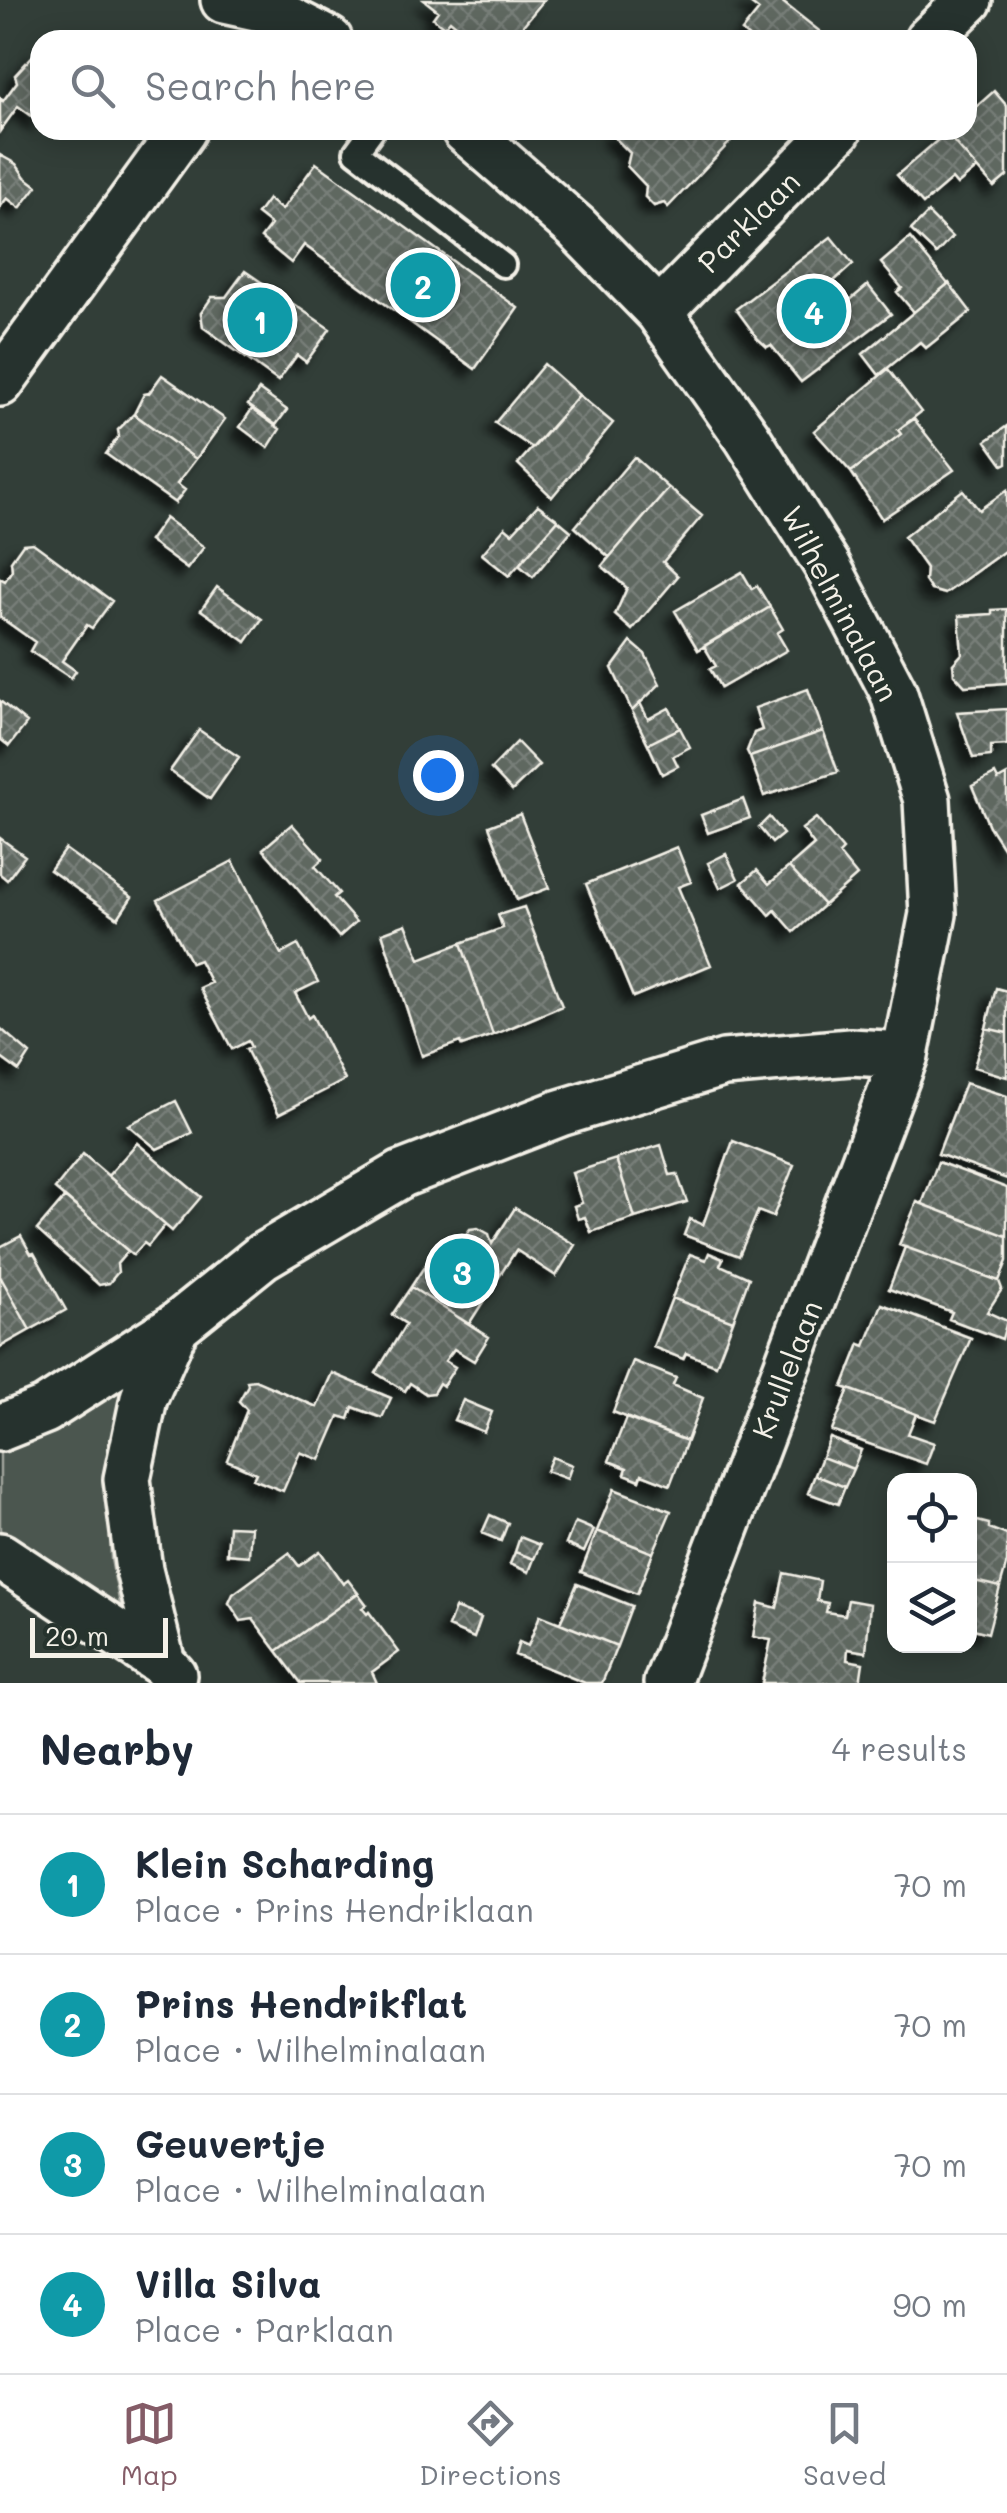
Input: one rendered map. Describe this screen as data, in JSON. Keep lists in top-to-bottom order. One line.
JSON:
{"streets":{"street":["Parklaan","Wilhelminalaan","Krullelaan"]},"crossings":[["Parklaan","Wilhelminalaan"],["Wilhelminalaan","Krullelaan"]],"scale_bar":"20 m","page":{"search":"Search here","pins":["2","4","1","3"],"scale":"20 m","heading":["Nearby","4 results"],"list":[{"mark":"1","name":"Klein Scharding","note":"Place · Prins Hendriklaan","value":"70 m"},{"mark":"2","name":"Prins Hendrikflat","note":"Place · Wilhelminalaan","value":"70 m"},{"mark":"3","name":"Geuvertje","note":"Place · Wilhelminalaan","value":"70 m"},{"mark":"4","name":"Villa Silva","note":"Place · Parklaan","value":"90 m"}],"nav":["Map","Directions","Saved"]}}
